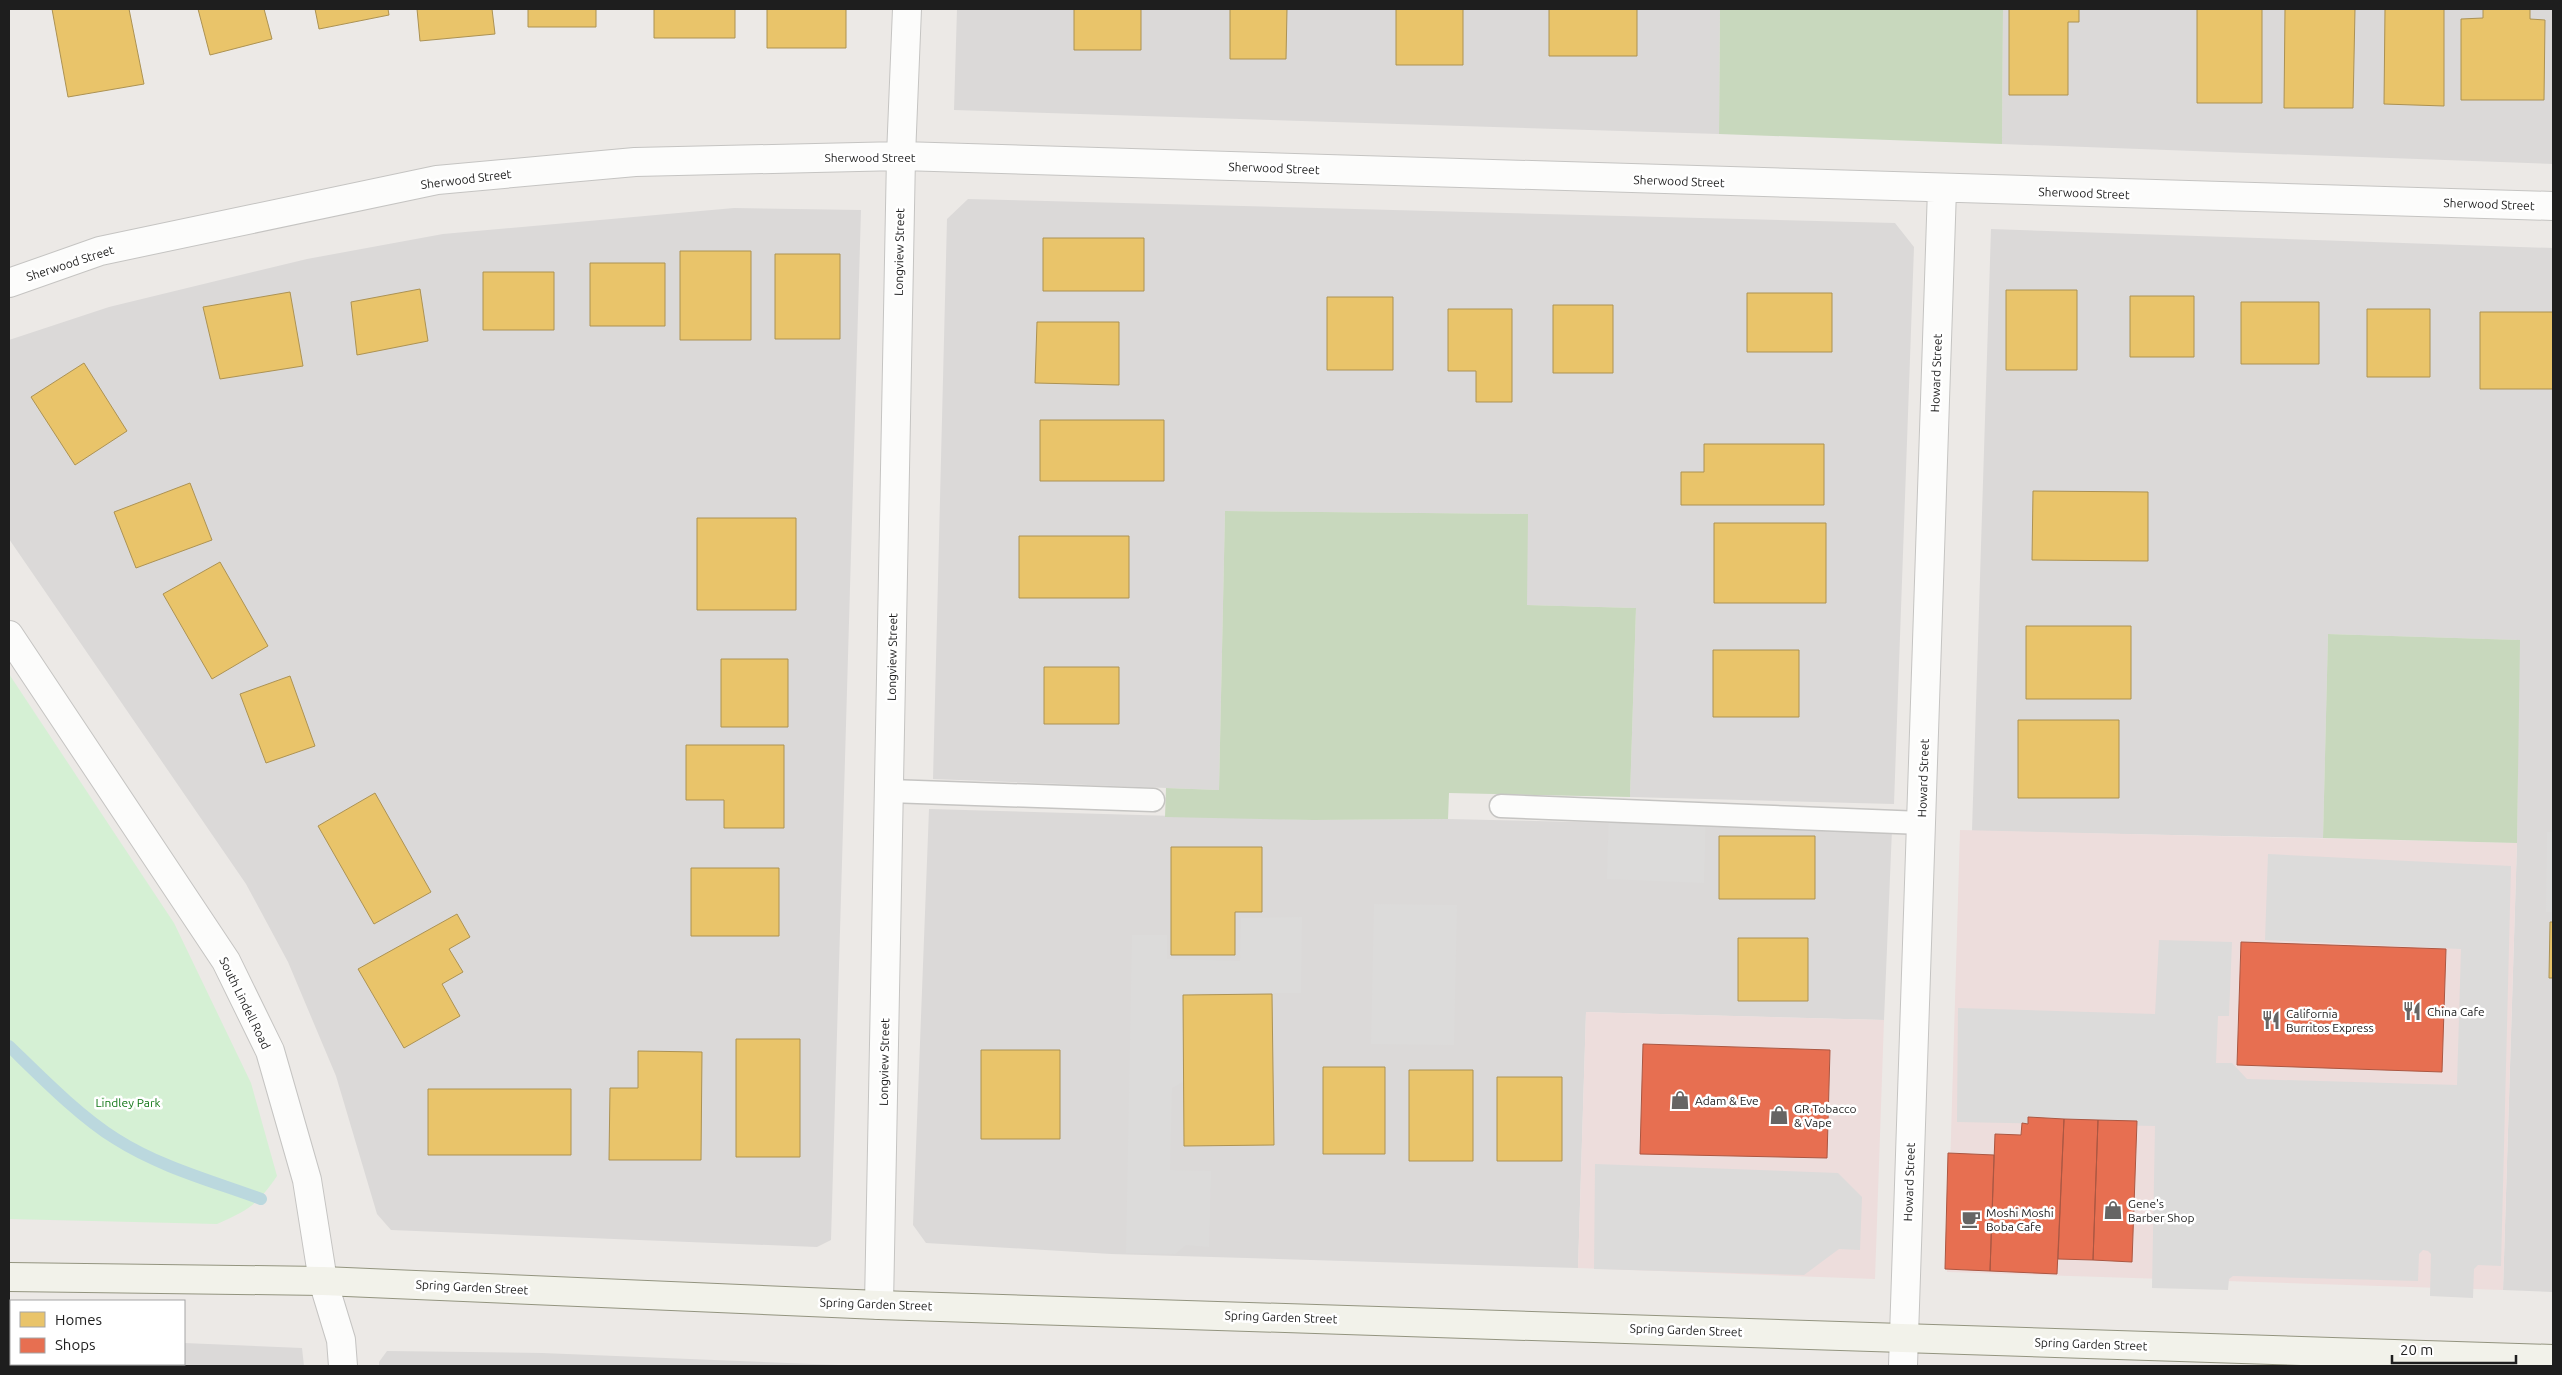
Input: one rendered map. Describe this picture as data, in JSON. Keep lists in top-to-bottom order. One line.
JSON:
{"streets":{"main road":["Spring Garden Street"],"street":["Sherwood Street","Longview Street","Howard Street","South Lindell Road"]},"crossings":[["Sherwood Street","Longview Street"],["Sherwood Street","Howard Street"],["Longview Street","Spring Garden Street"],["Howard Street","Spring Garden Street"],["South Lindell Road","Spring Garden Street"]],"parks":["Lindley Park"],"places":{"restaurant":["China Cafe","California Burritos Express"],"shop":["Adam & Eve","GR Tobacco & Vape","Gene's Barber Shop"],"cafe":["Moshi Moshi Boba Cafe"]},"legend":["Homes","Shops"],"scale_bar":"20 m"}
